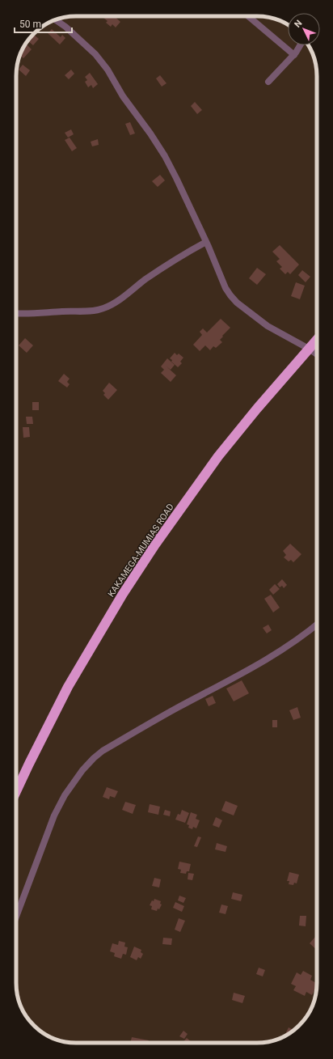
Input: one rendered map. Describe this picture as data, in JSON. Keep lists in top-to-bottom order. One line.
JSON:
{"streets":{"highway":["KAKAMEGA-MUMIAS ROAD"]},"scale_bar":"50 m","north":"top left"}
